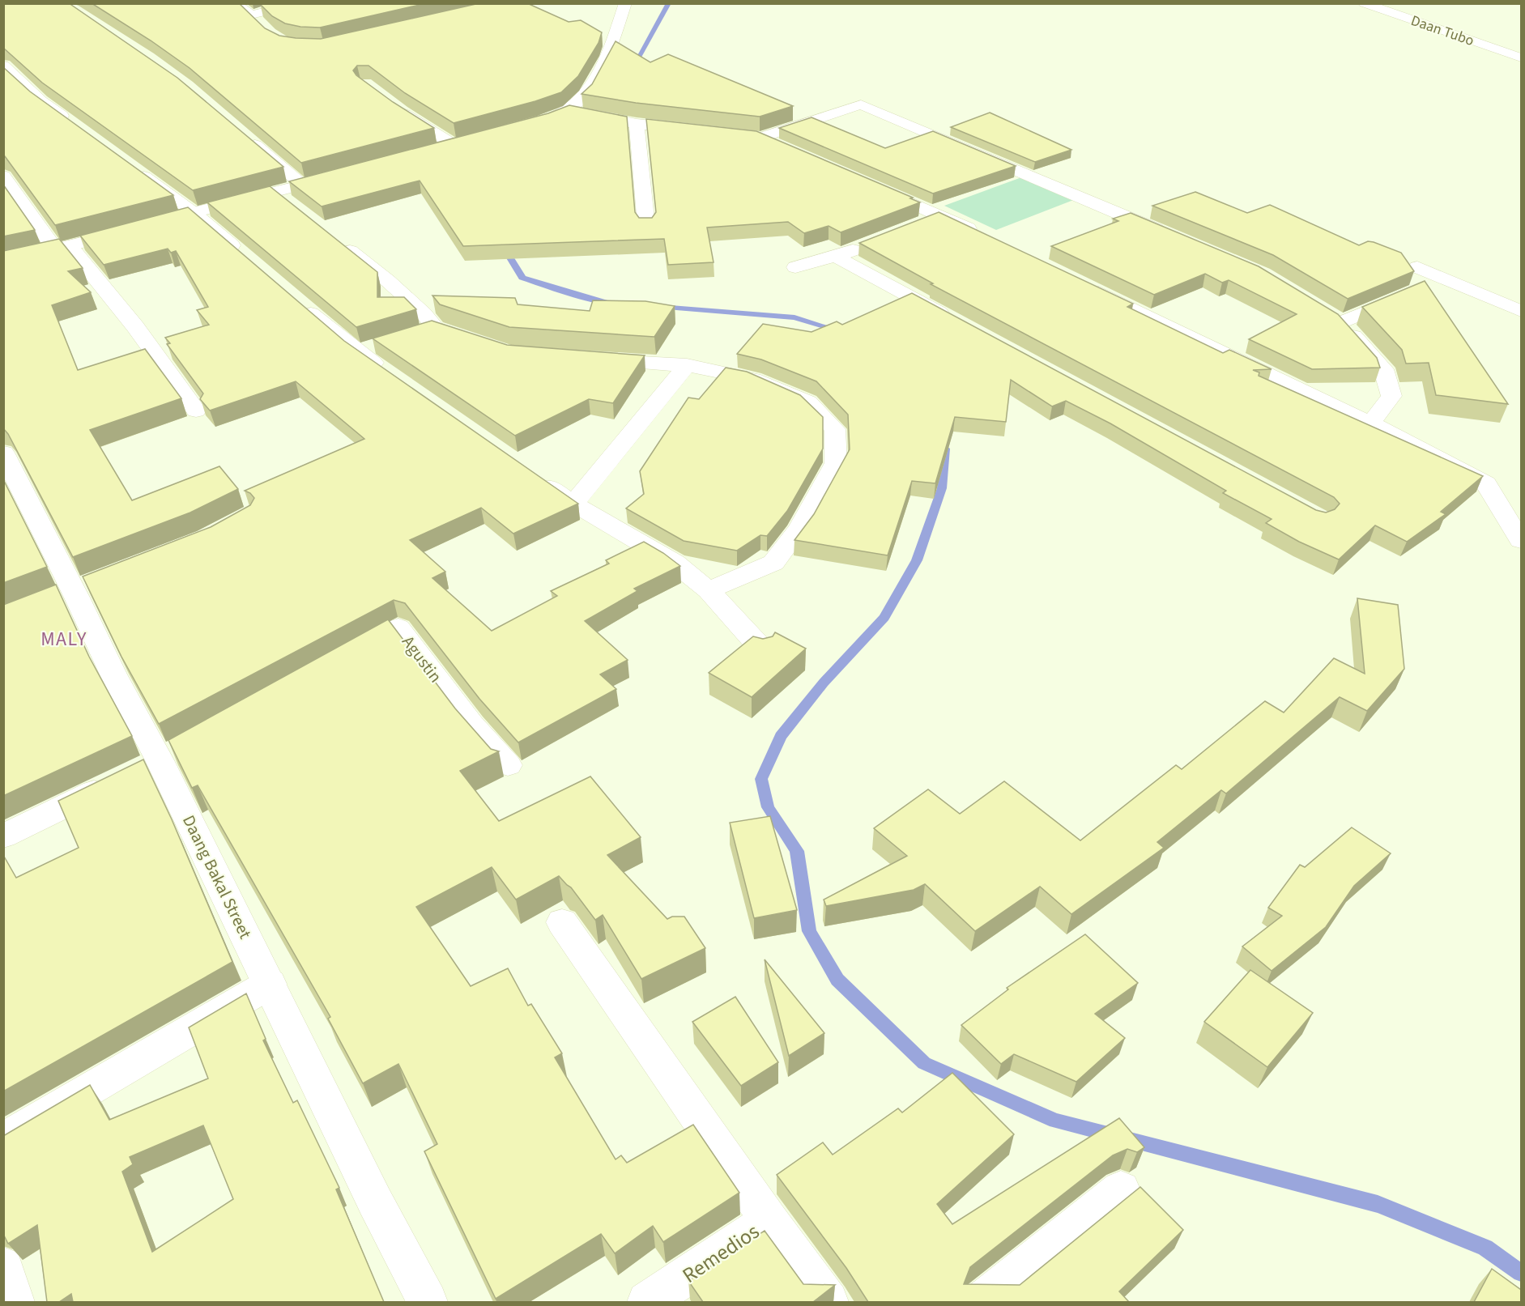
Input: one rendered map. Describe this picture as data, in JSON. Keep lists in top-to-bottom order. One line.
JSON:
{"streets":{"street":["Daan Tubo","Agustin","Daang Bakal Street","Remedios"]},"districts":["MALY"]}
